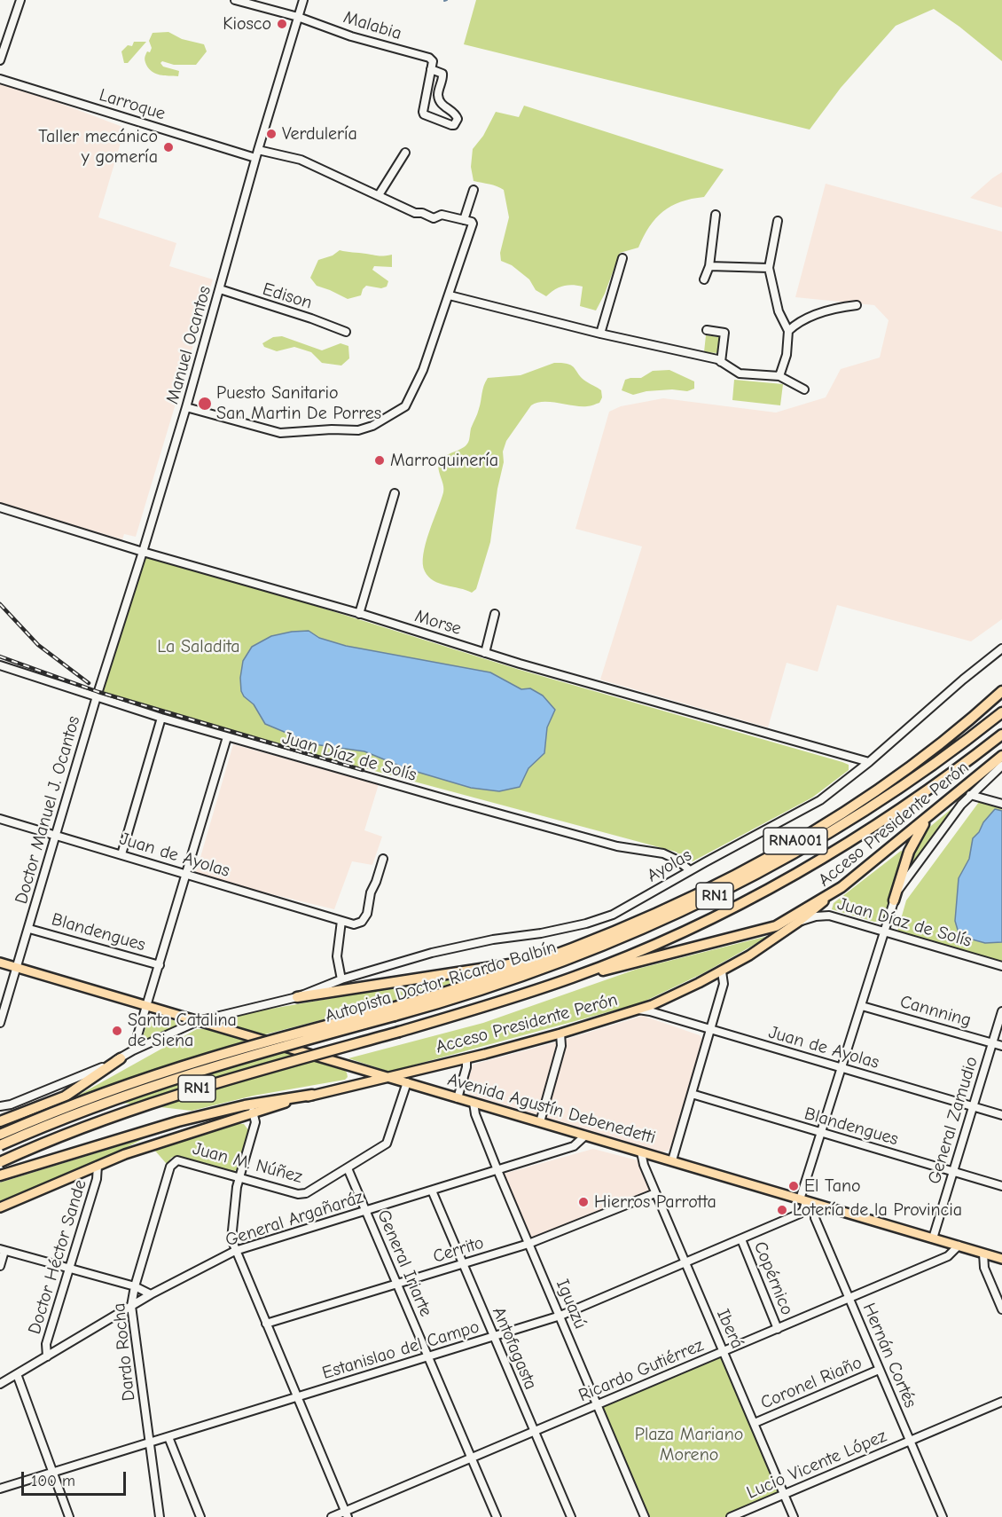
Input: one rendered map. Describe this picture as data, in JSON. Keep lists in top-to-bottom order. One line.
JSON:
{"streets":{"highway":["Acceso Presidente Perón","RNA001","RN1","Autopista Doctor Ricardo Balbín"],"main road":["Avenida Agustín Debenedetti"],"street":["Malabia","Larroque","Edison","Manuel Ocantos","Morse","Juan Díaz de Solís","Doctor Manuel J. Ocantos","Juan de Ayolas","Ayolas","Blandengues","Cannning","General Zamudio","Juan M. Núñez","General Argañaráz","Cerrito","Doctor Héctor Sande","General Iriarte","Copérnico","Iguazú","Iberá","Antofagasta","Estanislao del Campo","Dardo Rocha","Hernán Cortés","Ricardo Gutiérrez","Coronel Riaño","Lucio Vicente López"]},"crossings":[["Malabia","Manuel Ocantos"],["Larroque","Manuel Ocantos"],["Edison","Manuel Ocantos"],["Manuel Ocantos","Morse"],["Manuel Ocantos","Juan Díaz de Solís"],["Manuel Ocantos","Doctor Manuel J. Ocantos"],["Morse","Ayolas"],["Juan Díaz de Solís","Doctor Manuel J. Ocantos"],["Juan Díaz de Solís","Acceso Presidente Perón"],["Juan Díaz de Solís","Ayolas"],["Doctor Manuel J. Ocantos","Juan de Ayolas"],["Doctor Manuel J. Ocantos","Blandengues"],["Doctor Manuel J. Ocantos","Avenida Agustín Debenedetti"],["Acceso Presidente Perón","Juan de Ayolas"],["Acceso Presidente Perón","Autopista Doctor Ricardo Balbín"],["Acceso Presidente Perón","Avenida Agustín Debenedetti"],["Acceso Presidente Perón","Doctor Héctor Sande"],["Juan de Ayolas","General Zamudio"],["Ayolas","Avenida Agustín Debenedetti"],["Blandengues","General Zamudio"],["Cannning","General Zamudio"],["Avenida Agustín Debenedetti","General Zamudio"],["Avenida Agustín Debenedetti","Juan M. Núñez"],["Avenida Agustín Debenedetti","General Argañaráz"],["Avenida Agustín Debenedetti","Iguazú"],["Avenida Agustín Debenedetti","Iberá"],["Avenida Agustín Debenedetti","Estanislao del Campo"],["Avenida Agustín Debenedetti","Hernán Cortés"],["Avenida Agustín Debenedetti","Ricardo Gutiérrez"],["Juan M. Núñez","General Iriarte"],["Juan M. Núñez","Dardo Rocha"],["General Argañaráz","Doctor Héctor Sande"],["General Argañaráz","General Iriarte"],["General Argañaráz","Iguazú"],["General Argañaráz","Antofagasta"],["General Argañaráz","Dardo Rocha"],["Cerrito","General Iriarte"],["Cerrito","Iguazú"],["Cerrito","Iberá"],["Cerrito","Antofagasta"],["General Iriarte","Estanislao del Campo"],["General Iriarte","Ricardo Gutiérrez"],["Copérnico","Estanislao del Campo"],["Copérnico","Ricardo Gutiérrez"],["Iguazú","Estanislao del Campo"],["Iguazú","Ricardo Gutiérrez"],["Iberá","Estanislao del Campo"],["Iberá","Ricardo Gutiérrez"],["Iberá","Coronel Riaño"],["Iberá","Lucio Vicente López"],["Antofagasta","Estanislao del Campo"],["Antofagasta","Ricardo Gutiérrez"],["Estanislao del Campo","Dardo Rocha"],["Hernán Cortés","Ricardo Gutiérrez"],["Hernán Cortés","Coronel Riaño"],["Hernán Cortés","Lucio Vicente López"]],"parks":["La Saladita","Plaza Mariano Moreno"],"places":["Kiosco","Verdulería","Taller mecánico y gomería","Puesto Sanitario San Martin De Porres","Marroquinería","Santa Catalina de Siena","El Tano","Hierros Parrotta","Lotería de la Provincia"],"scale_bar":"100 m"}
